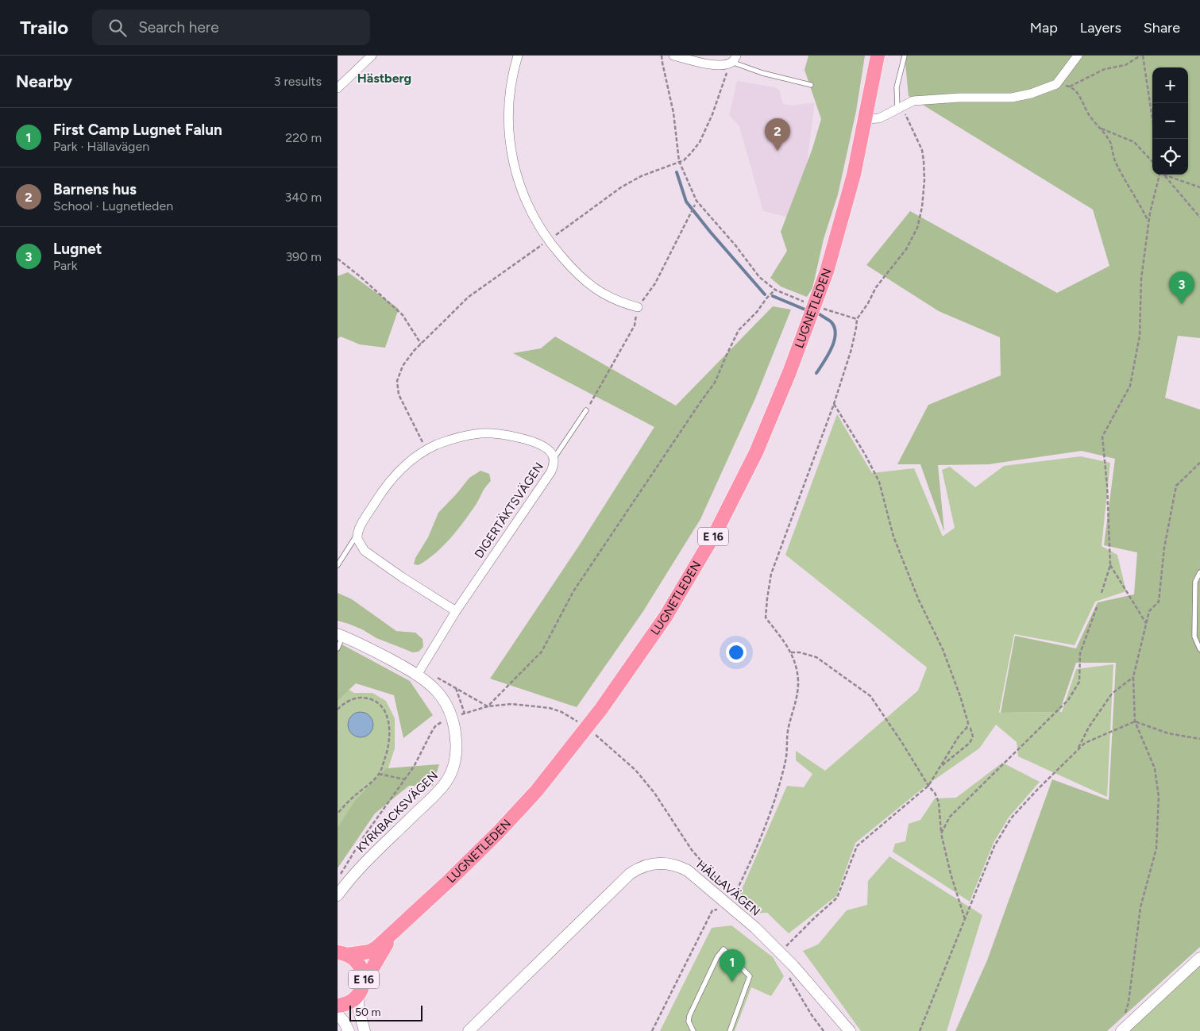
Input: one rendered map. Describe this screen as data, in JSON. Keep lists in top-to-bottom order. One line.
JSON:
{"streets":{"highway":["LUGNETLEDEN","E 16"],"street":["DIGERTÄKTSVÄGEN","KYRKBACKSVÄGEN","HÄLLAVÄGEN"]},"crossings":[["LUGNETLEDEN","E 16"],["DIGERTÄKTSVÄGEN","KYRKBACKSVÄGEN"]],"districts":["Hästberg"],"scale_bar":"50 m","page":{"header":"Trailo","search":"Search here","nav":["Map","Layers","Share"],"heading":["Nearby","3 results"],"map_buttons":["+","−"],"list":[{"mark":"1","name":"First Camp Lugnet Falun","note":"Park · Hällavägen","value":"220 m"},{"mark":"2","name":"Barnens hus","note":"School · Lugnetleden","value":"340 m"},{"mark":"3","name":"Lugnet","note":"Park","value":"390 m"}],"pins":["2","3","1"],"scale":"50 m"}}
